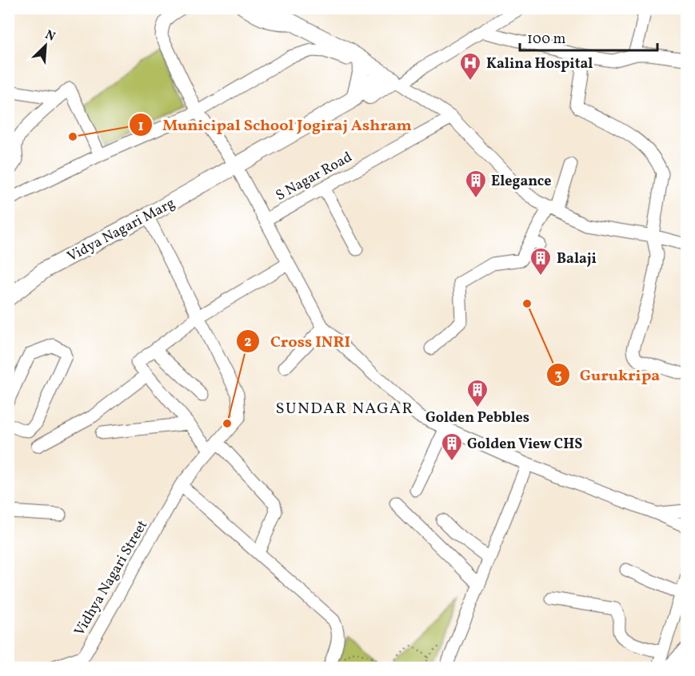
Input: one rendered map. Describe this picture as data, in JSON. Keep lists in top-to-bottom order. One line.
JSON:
{"streets":{"main road":["Vidya Nagari Marg"],"street":["S Nagar Road","Vidhya Nagari Street"]},"crossings":[["Vidya Nagari Marg","Vidhya Nagari Street"]],"districts":["SUNDAR NAGAR"],"places":{"hospital":["Kalina Hospital"],"other":["Municipal School Jogiraj Ashram","Gurukripa","Cross INRI"],"building":["Elegance","Balaji","Golden Pebbles","Golden View CHS"]},"scale_bar":"100 m","north":"top right"}
